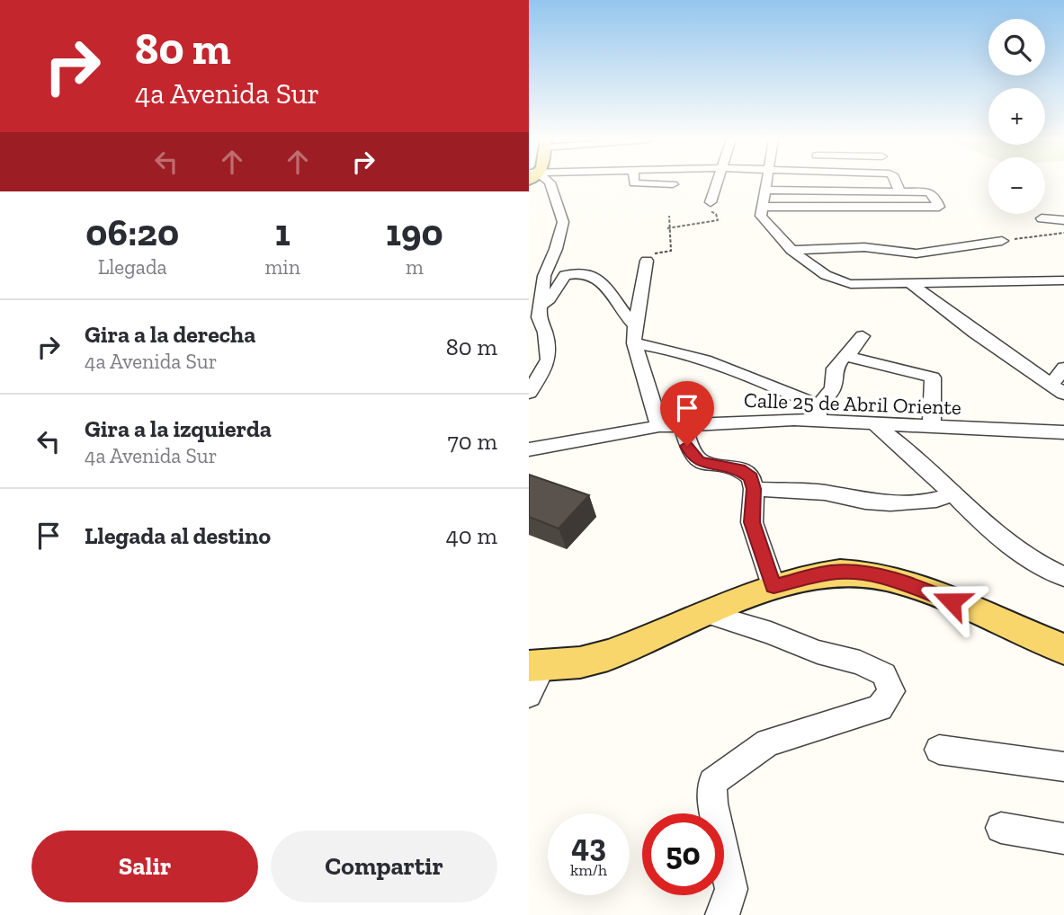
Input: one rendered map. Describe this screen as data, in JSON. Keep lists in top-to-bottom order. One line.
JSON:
{"streets":{"street":["Calle 25 de Abril Oriente"]},"page":{"turn":["80 m","4a Avenida Sur"],"map_buttons":["+","−"],"eta":["06:20","Llegada","1","min","190","m"],"list":[{"name":"Gira a la derecha","note":"4a Avenida Sur","value":"80 m"},{"name":"Gira a la izquierda","note":"4a Avenida Sur","value":"70 m"},{"name":"Llegada al destino","value":"40 m"}],"speed":"43 km/h","limit":"50","buttons":["Salir","Compartir"]}}
